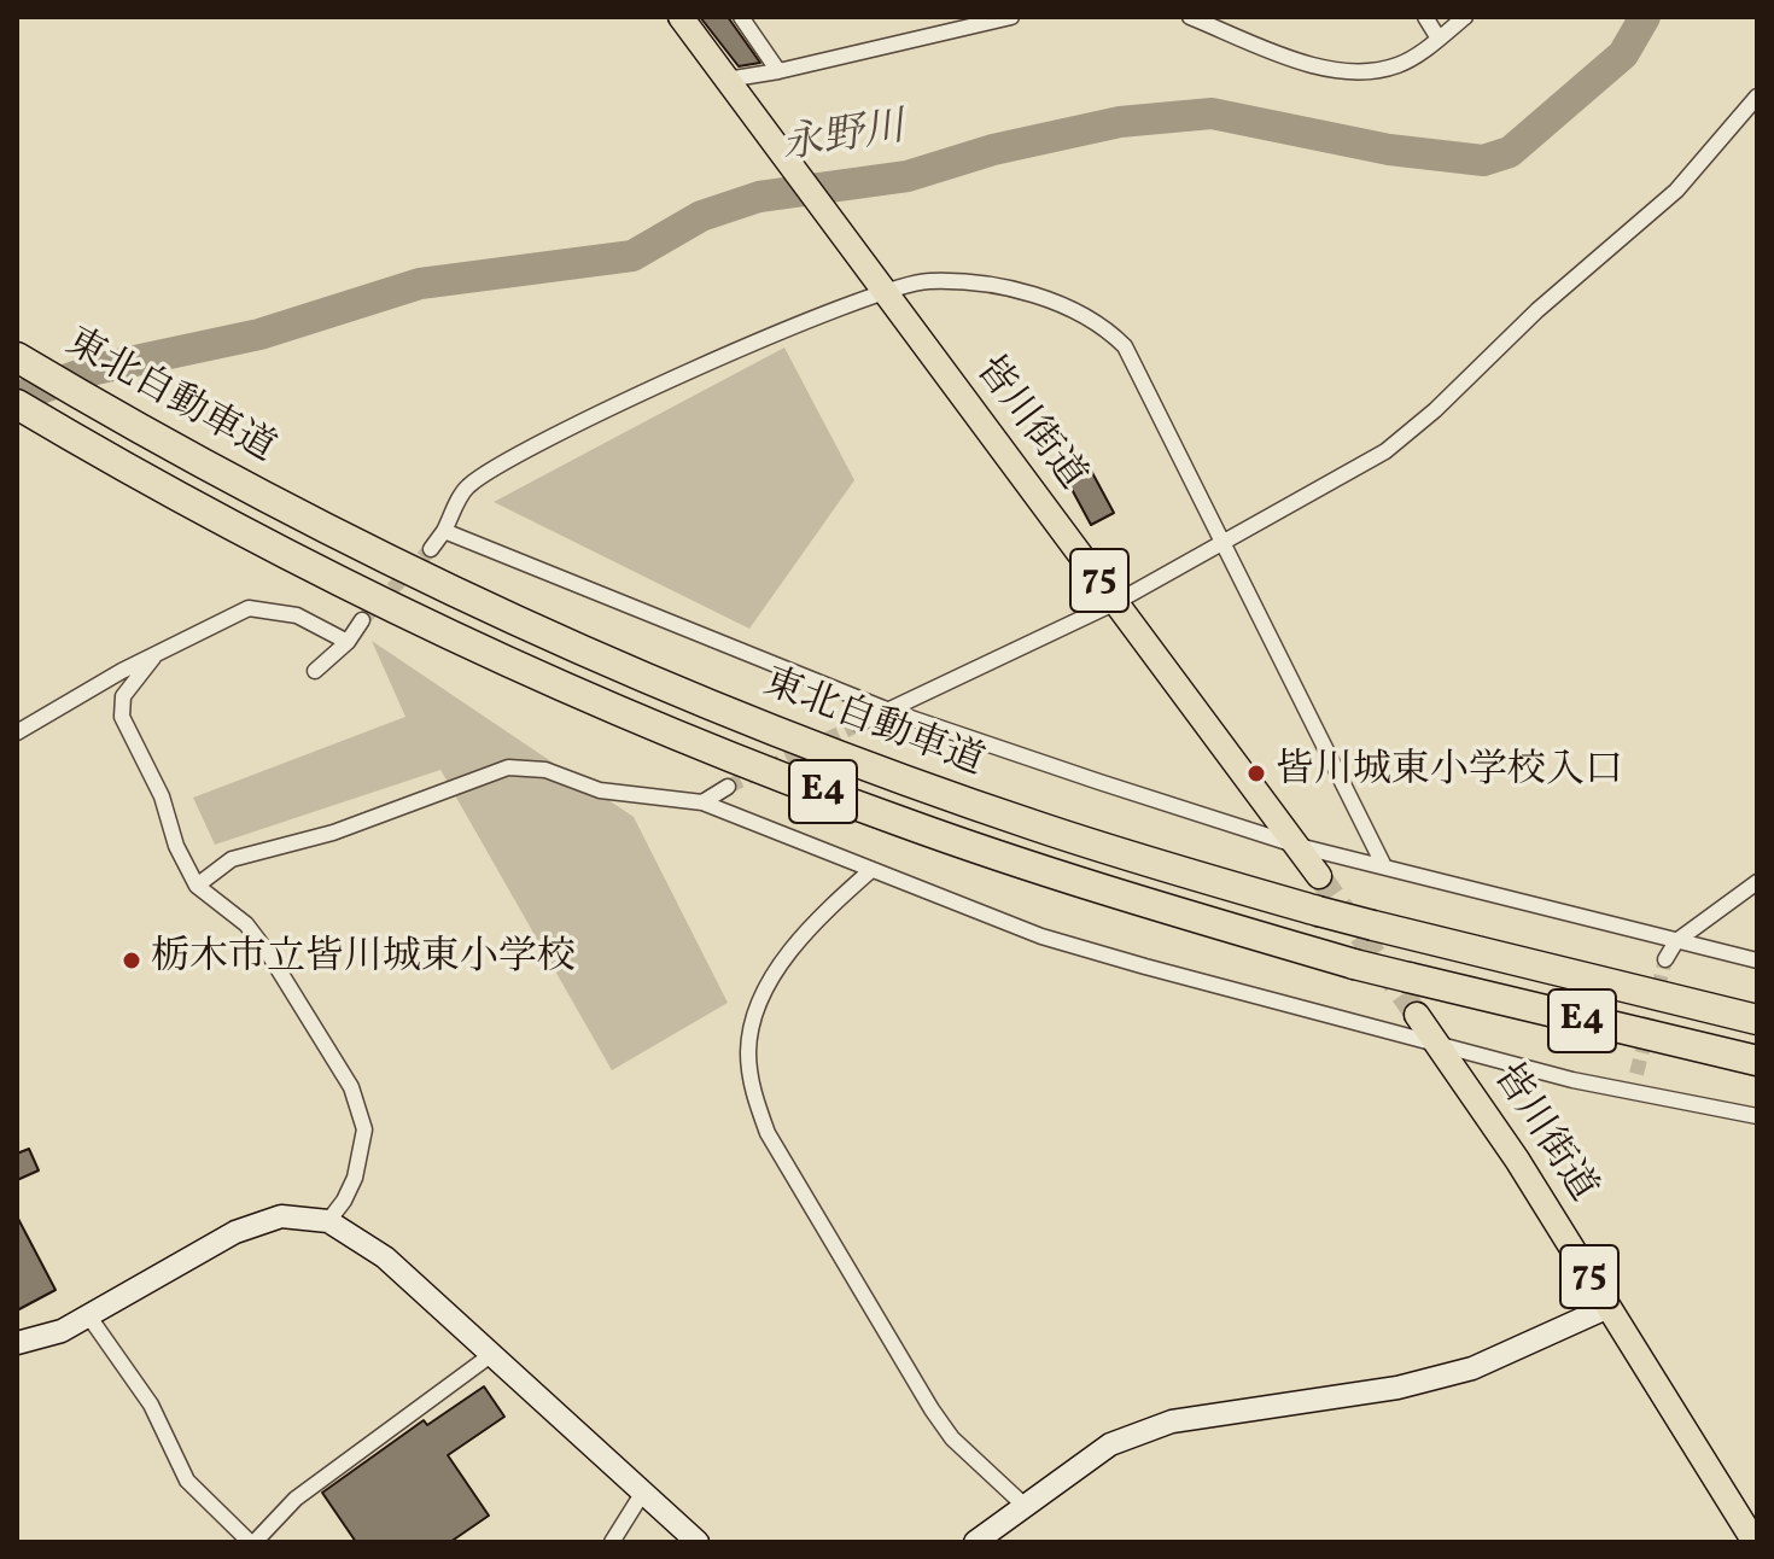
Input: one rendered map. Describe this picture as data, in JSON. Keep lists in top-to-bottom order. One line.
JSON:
{"streets":{"highway":["東北自動車道","E4"],"main road":["皆川街道","75"]},"water":["永野川"],"places":["皆川城東小学校入口","栃木市立皆川城東小学校"]}
